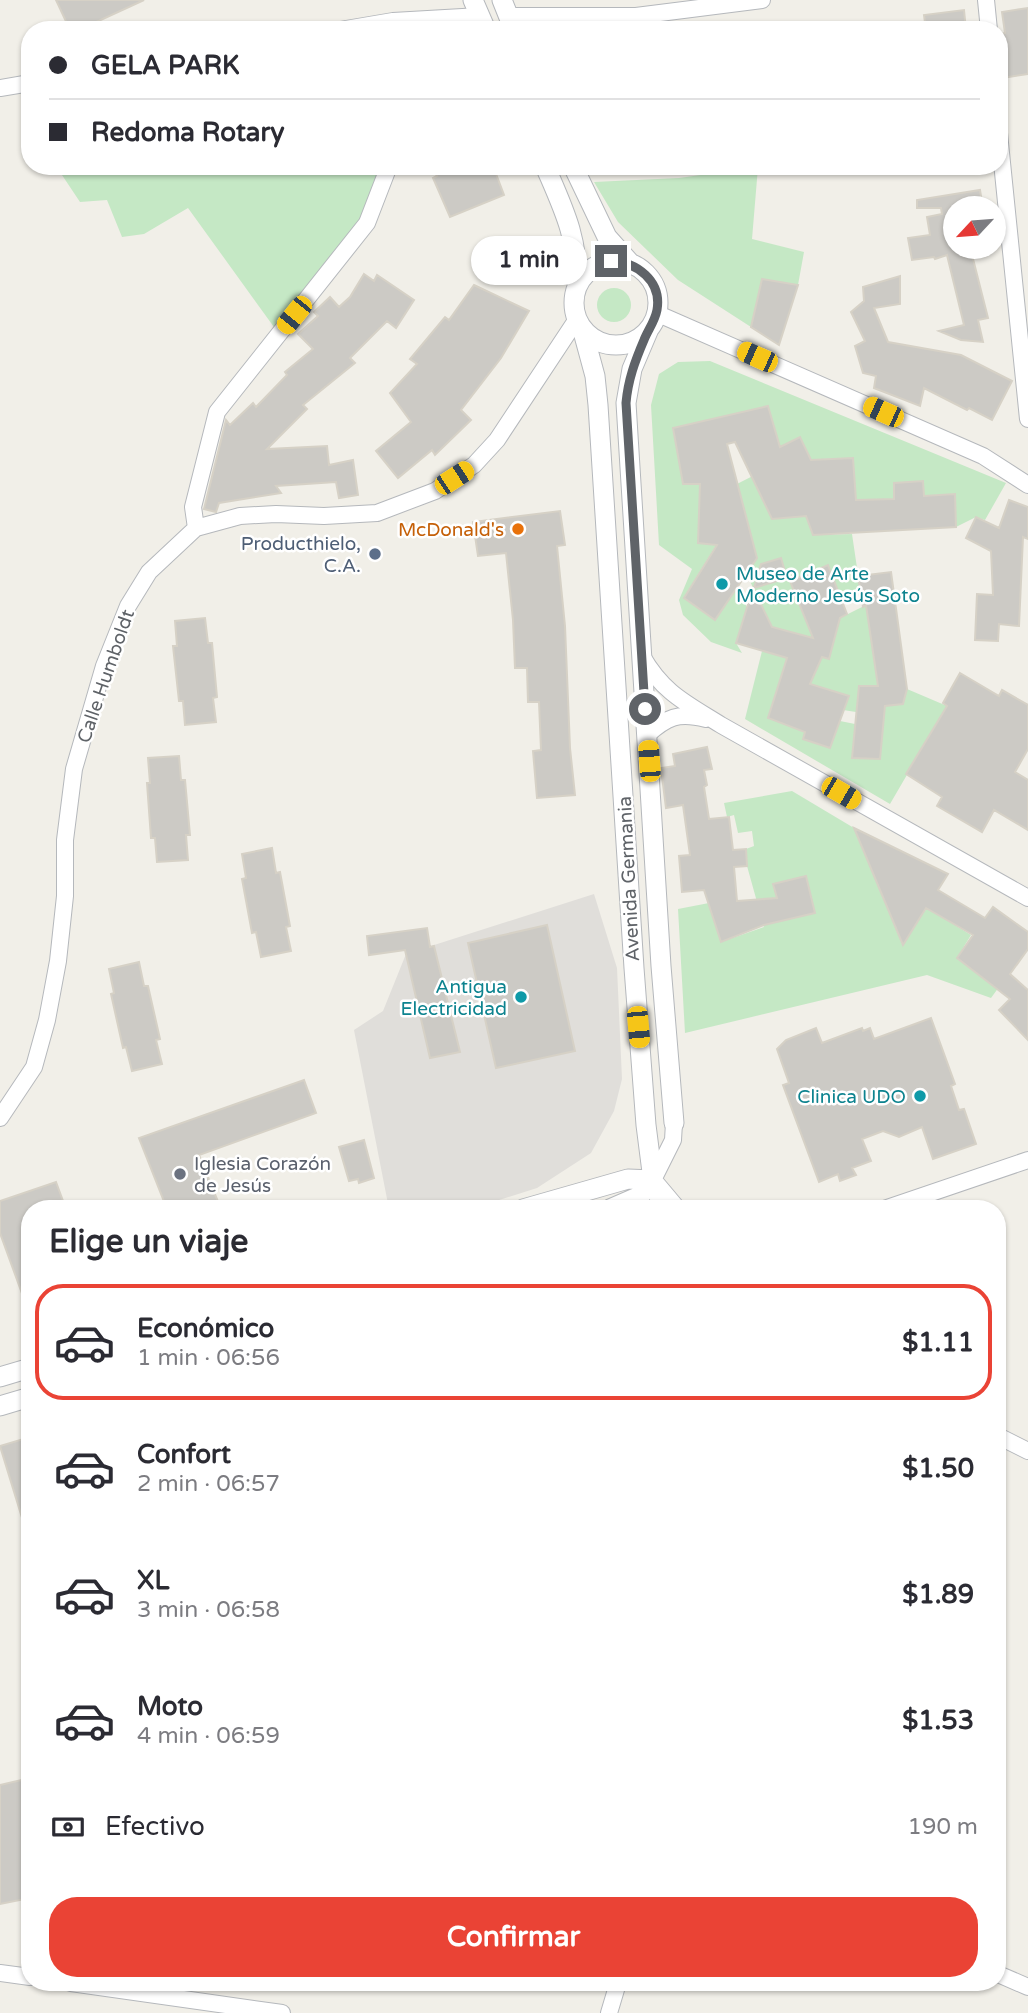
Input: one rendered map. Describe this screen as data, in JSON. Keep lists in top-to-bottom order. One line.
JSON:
{"streets":{"street":["Calle Humboldt","Avenida Germania"]},"crossings":[["Calle Humboldt","Avenida Germania"]],"places":["McDonald's","Producthielo, C.A.","Museo de Arte Moderno Jesús Soto","Antigua Electricidad","Clinica UDO","Iglesia Corazón de Jesús"],"north":"bottom left","page":{"banner":["GELA PARK","Redoma Rotary"],"bubble":"1 min","heading":"Elige un viaje","list":[{"name":"Económico","note":"1 min · 06:56","value":"$1.11"},{"name":"Confort","note":"2 min · 06:57","value":"$1.50"},{"name":"XL","note":"3 min · 06:58","value":"$1.89"},{"name":"Moto","note":"4 min · 06:59","value":"$1.53"}],"pay":["Efectivo","190 m"],"buttons":"Confirmar"}}
